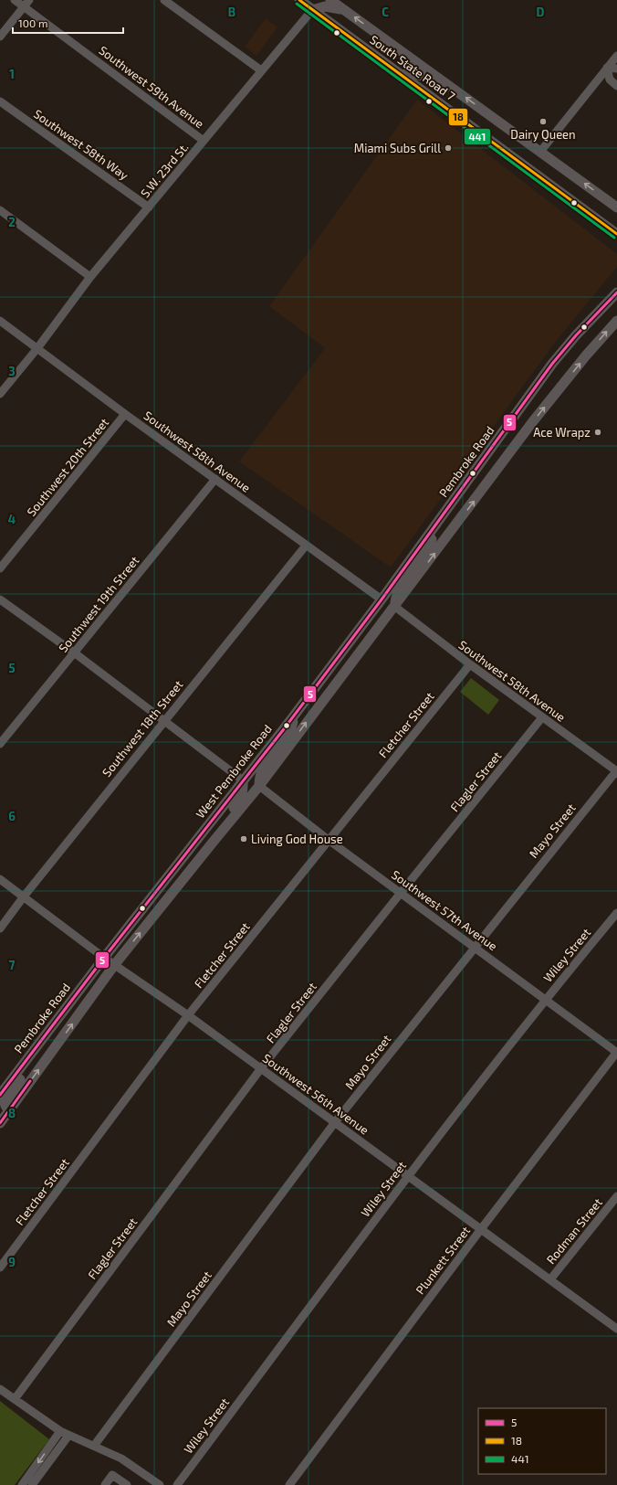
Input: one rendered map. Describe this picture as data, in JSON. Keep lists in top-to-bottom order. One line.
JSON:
{"streets":{"main road":["South State Road 7","Pembroke Road","West Pembroke Road"],"street":["Southwest 59th Avenue","Southwest 58th Way","S.W. 23rd St.","Southwest 58th Avenue","Southwest 20th Street","Southwest 19th Street","Fletcher Street","Southwest 18th Street","Flagler Street","Mayo Street","Southwest 57th Avenue","Wiley Street","Southwest 56th Avenue","Rodman Street","Plunkett Street"]},"crossings":[["South State Road 7","S.W. 23rd St."],["Southwest 59th Avenue","S.W. 23rd St."],["Southwest 58th Way","S.W. 23rd St."],["S.W. 23rd St.","Southwest 58th Avenue"],["Southwest 58th Avenue","Pembroke Road"],["Southwest 58th Avenue","Southwest 20th Street"],["Southwest 58th Avenue","Southwest 19th Street"],["Southwest 58th Avenue","Fletcher Street"],["Southwest 58th Avenue","Southwest 18th Street"],["Southwest 58th Avenue","West Pembroke Road"],["Southwest 58th Avenue","Flagler Street"],["Southwest 58th Avenue","Mayo Street"],["Pembroke Road","West Pembroke Road"],["Pembroke Road","Southwest 56th Avenue"],["Fletcher Street","Southwest 57th Avenue"],["Fletcher Street","Southwest 56th Avenue"],["Southwest 18th Street","Southwest 56th Avenue"],["West Pembroke Road","Southwest 56th Avenue"],["Flagler Street","Southwest 57th Avenue"],["Flagler Street","Southwest 56th Avenue"],["Mayo Street","Southwest 57th Avenue"],["Mayo Street","Southwest 56th Avenue"],["Southwest 57th Avenue","Wiley Street"],["Southwest 57th Avenue","Plunkett Street"],["Wiley Street","Southwest 56th Avenue"],["Southwest 56th Avenue","Rodman Street"],["Southwest 56th Avenue","Plunkett Street"]],"places":["Dairy Queen","Miami Subs Grill","Ace Wrapz","Living God House"],"lines":["transit line 18","transit line 441","transit line 5"],"legend":["5","18","441"],"scale_bar":"100 m","grid":{"columns":["B","C","D"],"rows":["1","2","3","4","5","6","7","8","9"]}}
